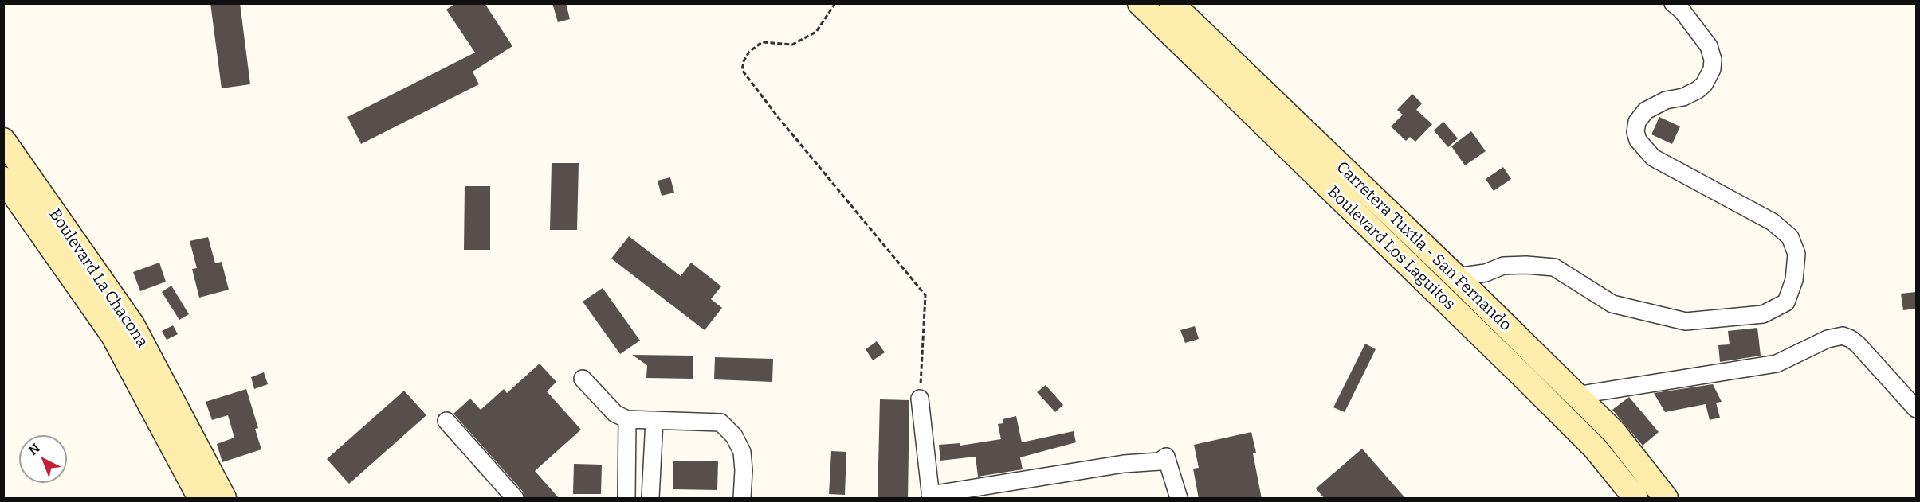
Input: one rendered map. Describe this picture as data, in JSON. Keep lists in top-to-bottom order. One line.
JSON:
{"streets":{"main road":["Carretera Tuxtla - San Fernando","Boulevard Los Laguitos","Boulevard La Chacona"]},"north":"top left"}
